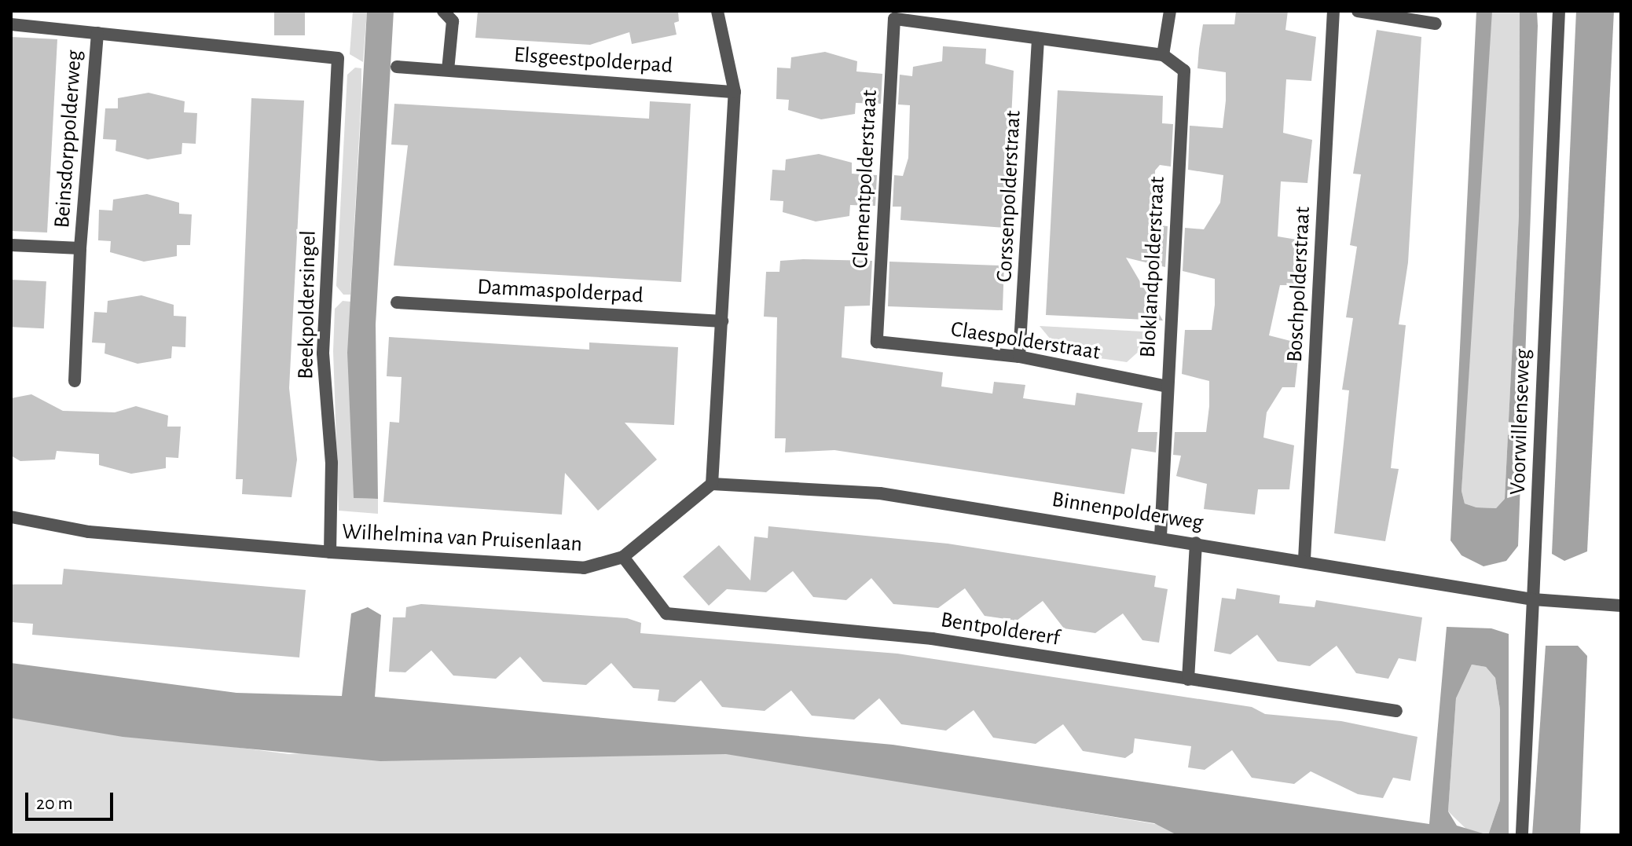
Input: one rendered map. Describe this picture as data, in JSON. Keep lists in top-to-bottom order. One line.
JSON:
{"streets":{"street":["Elsgeestpolderpad","Beinsdorppolderweg","Clementpolderstraat","Corssenpolderstraat","Bloklandpolderstraat","Boschpolderstraat","Dammaspolderpad","Beekpoldersingel","Claespolderstraat","Voorwillenseweg","Binnenpolderweg","Wilhelmina van Pruisenlaan","Bentpoldererf"]},"crossings":[["Beinsdorppolderweg","Beekpoldersingel"],["Clementpolderstraat","Corssenpolderstraat"],["Clementpolderstraat","Claespolderstraat"],["Corssenpolderstraat","Claespolderstraat"],["Bloklandpolderstraat","Claespolderstraat"],["Bloklandpolderstraat","Binnenpolderweg"],["Boschpolderstraat","Binnenpolderweg"],["Beekpoldersingel","Wilhelmina van Pruisenlaan"],["Voorwillenseweg","Binnenpolderweg"],["Binnenpolderweg","Wilhelmina van Pruisenlaan"],["Wilhelmina van Pruisenlaan","Bentpoldererf"]],"scale_bar":"20 m"}
